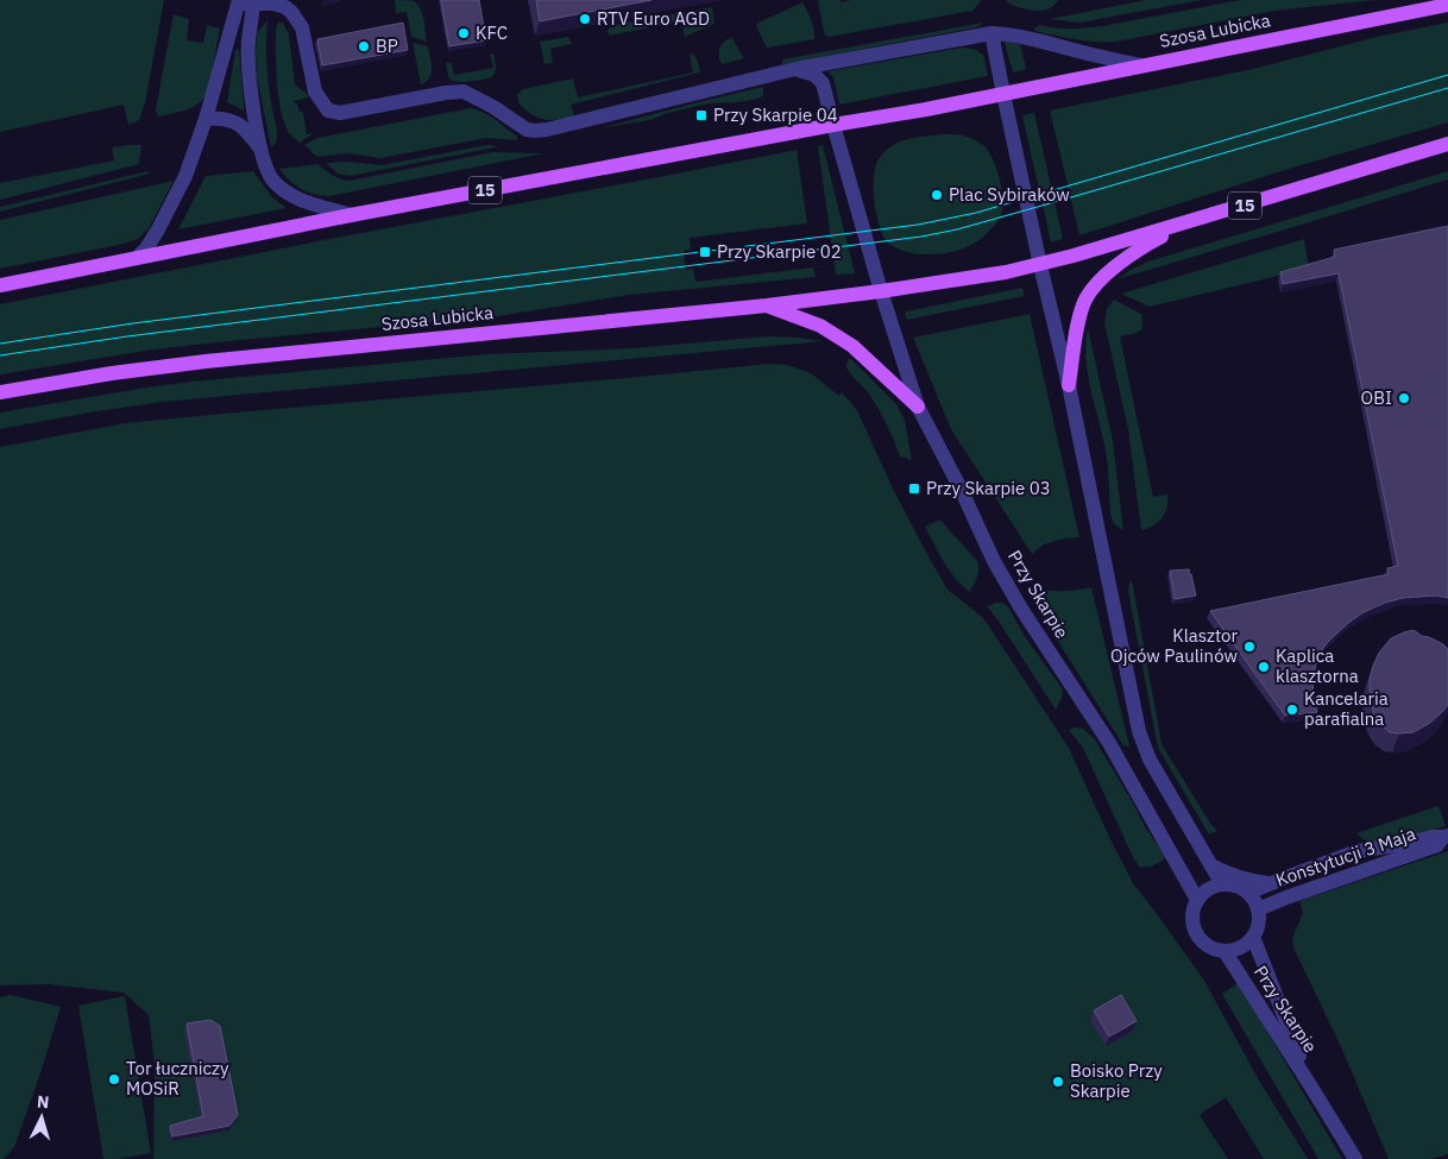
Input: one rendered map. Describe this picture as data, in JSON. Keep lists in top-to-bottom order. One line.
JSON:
{"streets":{"main road":["Szosa Lubicka","15"],"street":["Przy Skarpie","Konstytucji 3 Maja"]},"crossings":[["Szosa Lubicka","15"],["Szosa Lubicka","Przy Skarpie"],["15","Przy Skarpie"],["Przy Skarpie","Konstytucji 3 Maja"]],"places":{"other":["RTV Euro AGD","KFC","BP","Plac Sybiraków","OBI","Klasztor Ojców Paulinów","Kaplica klasztorna","Kancelaria parafialna","Tor łuczniczy MOSiR","Boisko Przy Skarpie"],"transit":["Przy Skarpie 04","Przy Skarpie 02","Przy Skarpie 03"]},"north":"top"}
